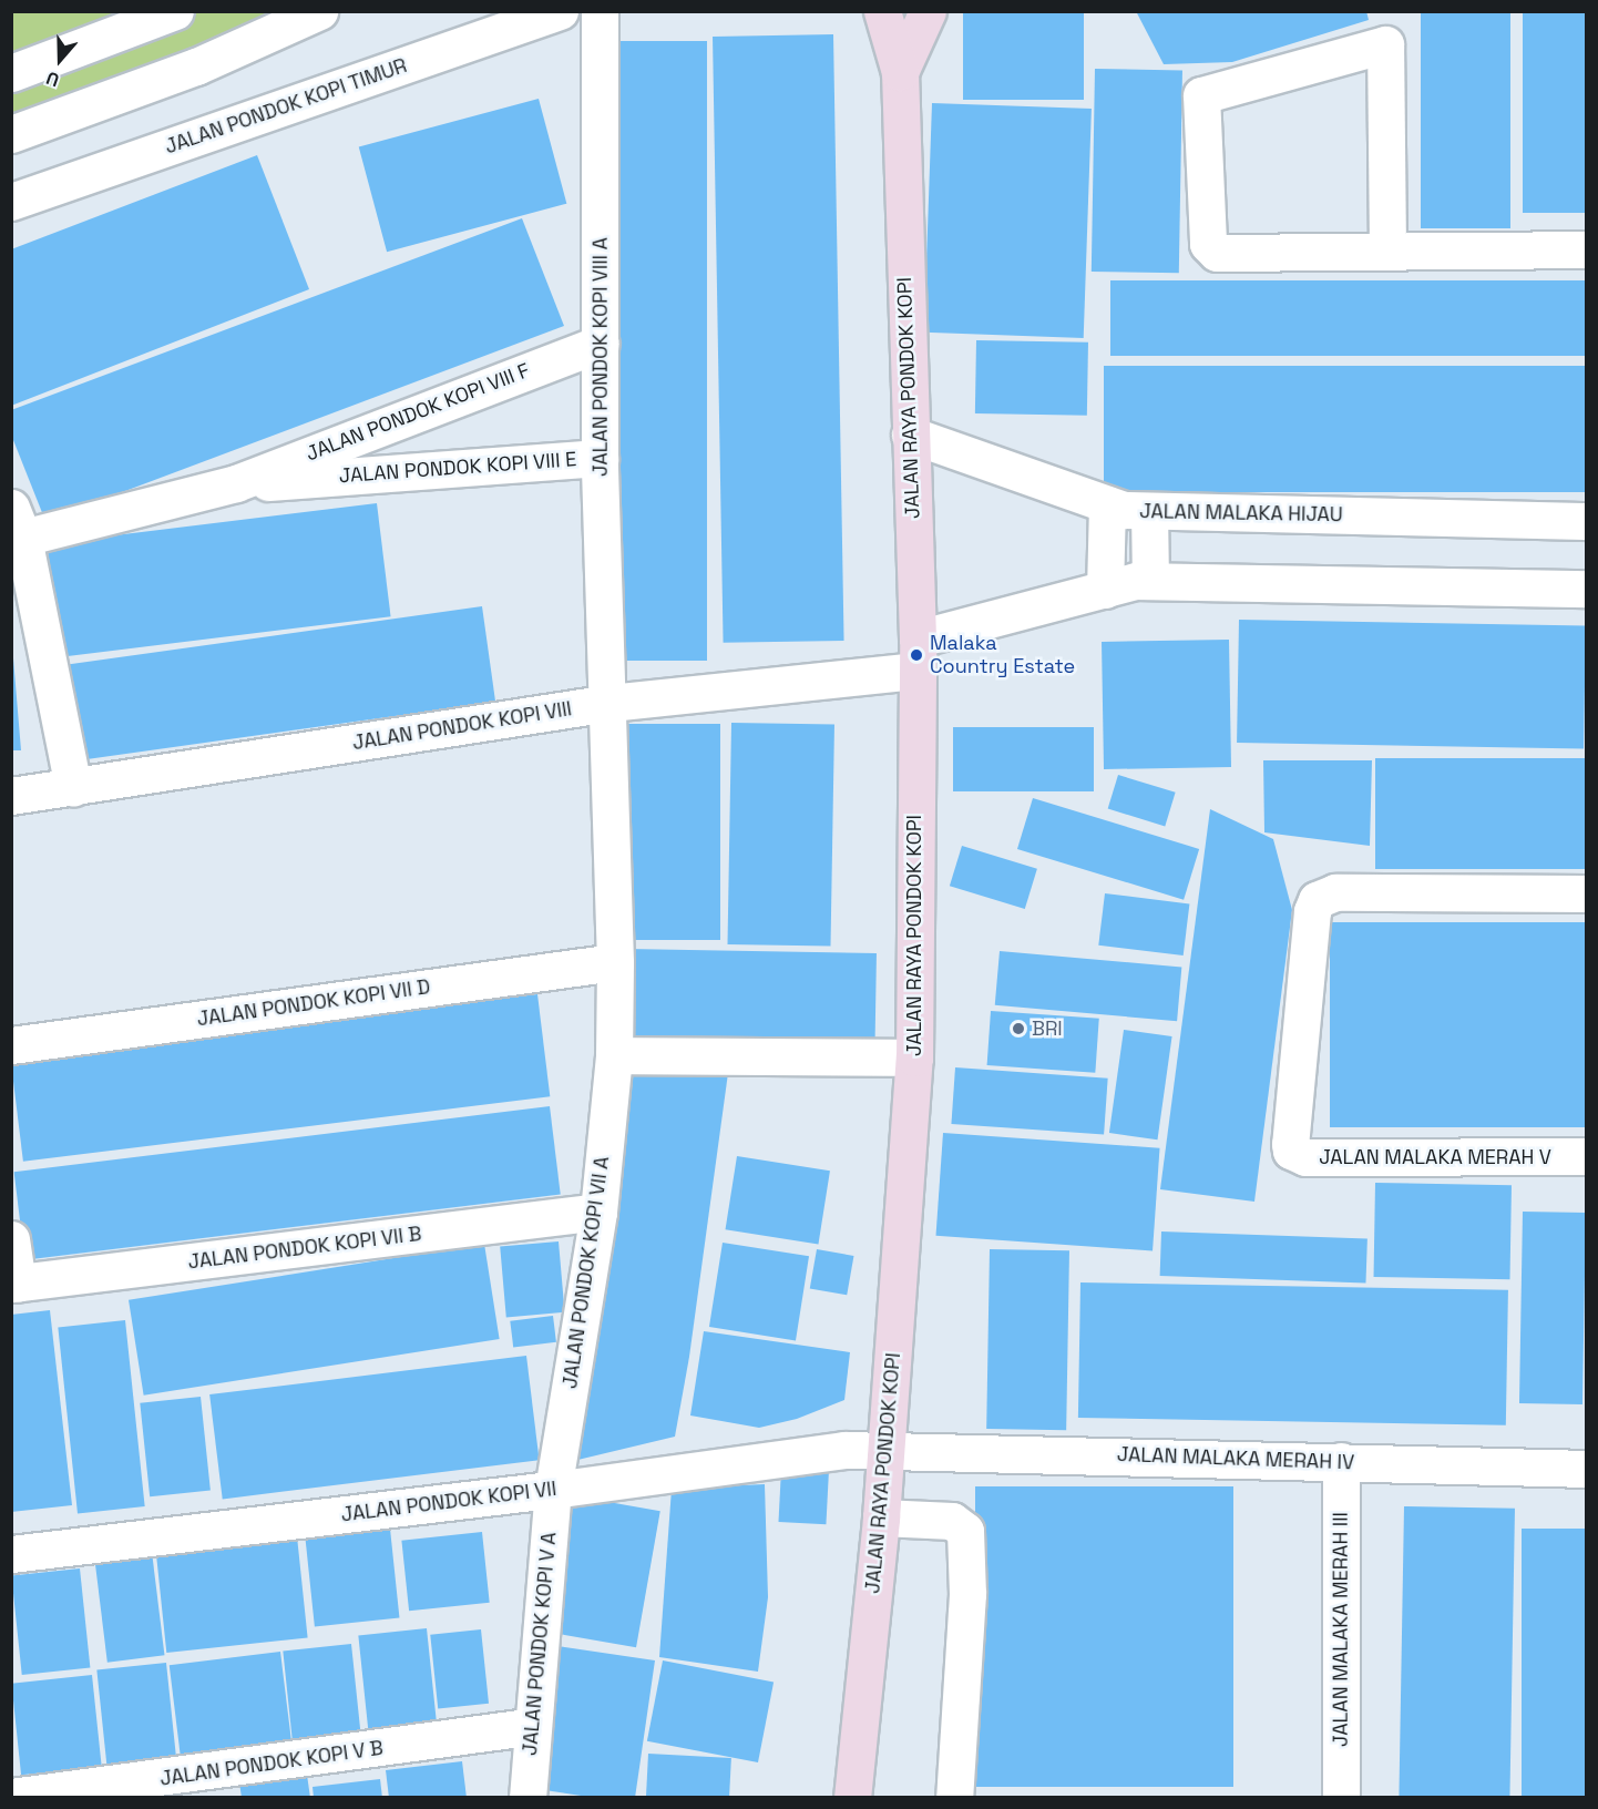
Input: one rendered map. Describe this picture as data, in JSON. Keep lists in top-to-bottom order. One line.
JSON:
{"streets":{"main road":["JALAN RAYA PONDOK KOPI"],"street":["JALAN PONDOK KOPI TIMUR","JALAN PONDOK KOPI VIII A","JALAN PONDOK KOPI VIII F","JALAN PONDOK KOPI VIII E","JALAN MALAKA HIJAU","JALAN PONDOK KOPI VIII","JALAN PONDOK KOPI VII D","JALAN MALAKA MERAH V","JALAN PONDOK KOPI VII B","JALAN PONDOK KOPI VII A","JALAN MALAKA MERAH IV","JALAN PONDOK KOPI VII","JALAN MALAKA MERAH III","JALAN PONDOK KOPI V A","JALAN PONDOK KOPI V B"]},"crossings":[["JALAN PONDOK KOPI VIII A","JALAN PONDOK KOPI VIII F"],["JALAN PONDOK KOPI VIII A","JALAN PONDOK KOPI VIII E"],["JALAN PONDOK KOPI VIII A","JALAN PONDOK KOPI VIII"],["JALAN PONDOK KOPI VIII A","JALAN PONDOK KOPI VII A"],["JALAN RAYA PONDOK KOPI","JALAN MALAKA HIJAU"],["JALAN RAYA PONDOK KOPI","JALAN PONDOK KOPI VIII"],["JALAN RAYA PONDOK KOPI","JALAN MALAKA MERAH IV"],["JALAN RAYA PONDOK KOPI","JALAN PONDOK KOPI VII"],["JALAN PONDOK KOPI VIII F","JALAN PONDOK KOPI VIII E"],["JALAN PONDOK KOPI VIII","JALAN PONDOK KOPI VII A"],["JALAN PONDOK KOPI VII D","JALAN PONDOK KOPI VII A"],["JALAN PONDOK KOPI VII B","JALAN PONDOK KOPI VII A"],["JALAN PONDOK KOPI VII A","JALAN PONDOK KOPI VII"],["JALAN PONDOK KOPI VII A","JALAN PONDOK KOPI V A"],["JALAN MALAKA MERAH IV","JALAN PONDOK KOPI VII"],["JALAN MALAKA MERAH IV","JALAN MALAKA MERAH III"],["JALAN PONDOK KOPI VII","JALAN PONDOK KOPI V A"],["JALAN PONDOK KOPI V A","JALAN PONDOK KOPI V B"]],"places":["Malaka Country Estate","BRI"],"north":"bottom"}
